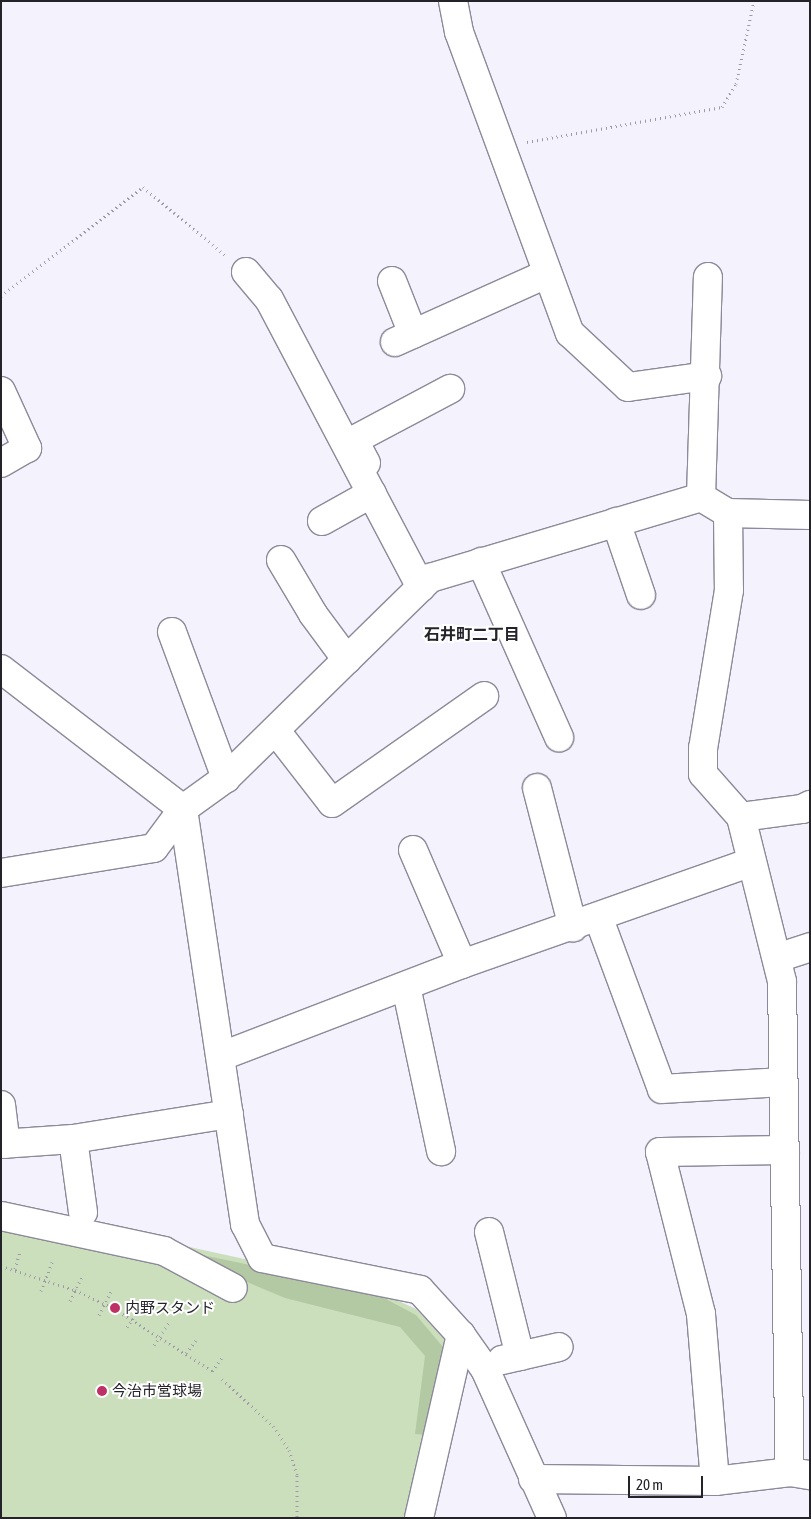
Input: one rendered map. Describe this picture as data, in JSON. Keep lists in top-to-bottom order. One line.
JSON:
{"districts":["石井町二丁目"],"places":["内野スタンド","今治市営球場"],"scale_bar":"20 m"}
